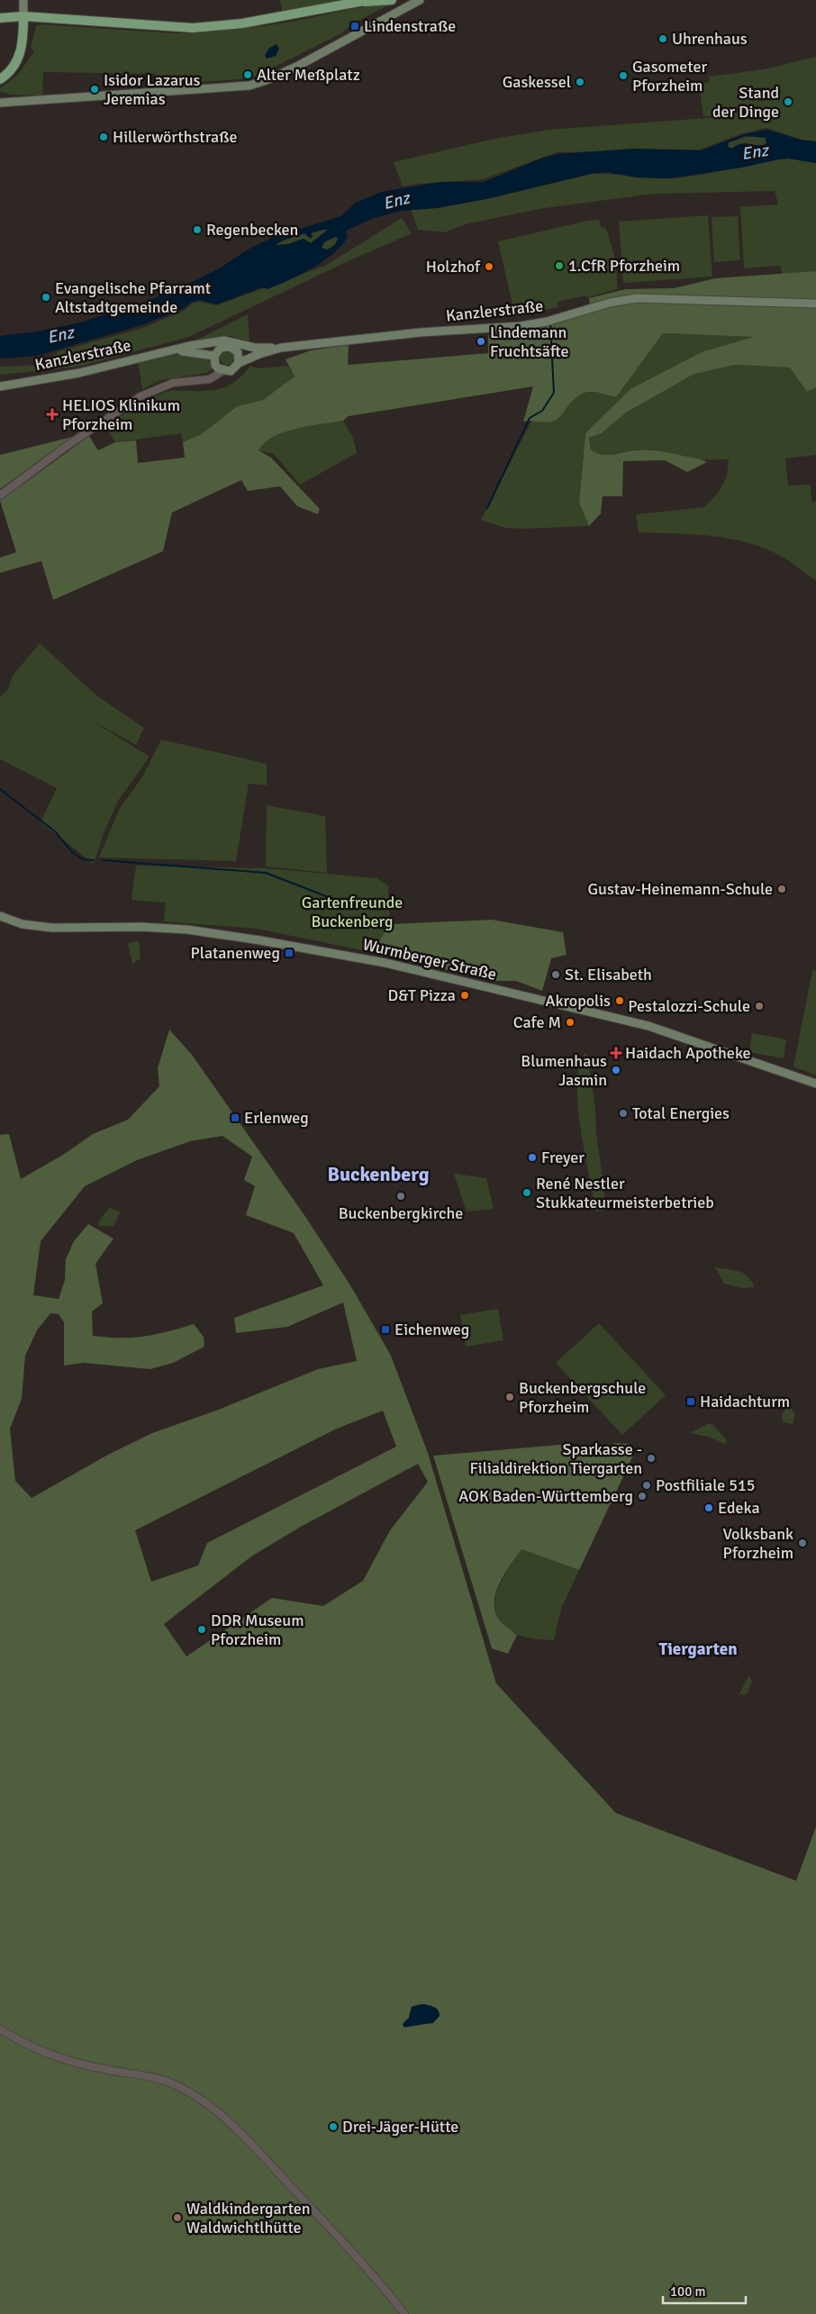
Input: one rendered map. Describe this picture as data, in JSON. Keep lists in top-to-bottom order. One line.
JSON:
{"streets":{"main road":["Kanzlerstraße","Wurmberger Straße"]},"districts":["Buckenberg","Tiergarten"],"water":["Enz"],"parks":["Gartenfreunde Buckenberg"],"places":{"transit":["Lindenstraße","Platanenweg","Erlenweg","Eichenweg","Haidachturm"],"other":["Uhrenhaus","Alter Meßplatz","Gasometer Pforzheim","Gaskessel","Isidor Lazarus Jeremias","Stand der Dinge","Hillerwörthstraße","Regenbecken","1.CfR Pforzheim","Holzhof","Evangelische Pfarramt Altstadtgemeinde","Lindemann Fruchtsäfte","Gustav-Heinemann-Schule","St. Elisabeth","D&T Pizza","Akropolis","Pestalozzi-Schule","Cafe M","Blumenhaus Jasmin","Total Energies","Freyer","René Nestler Stukkateurmeisterbetrieb","Buckenbergkirche","Buckenbergschule Pforzheim","Sparkasse - Filialdirektion Tiergarten","Postfiliale 515","AOK Baden-Württemberg","Edeka","Volksbank Pforzheim","DDR Museum Pforzheim","Drei-Jäger-Hütte","Waldkindergarten Waldwichtlhütte"],"health":["HELIOS Klinikum Pforzheim","Haidach Apotheke"]},"scale_bar":"100 m"}
